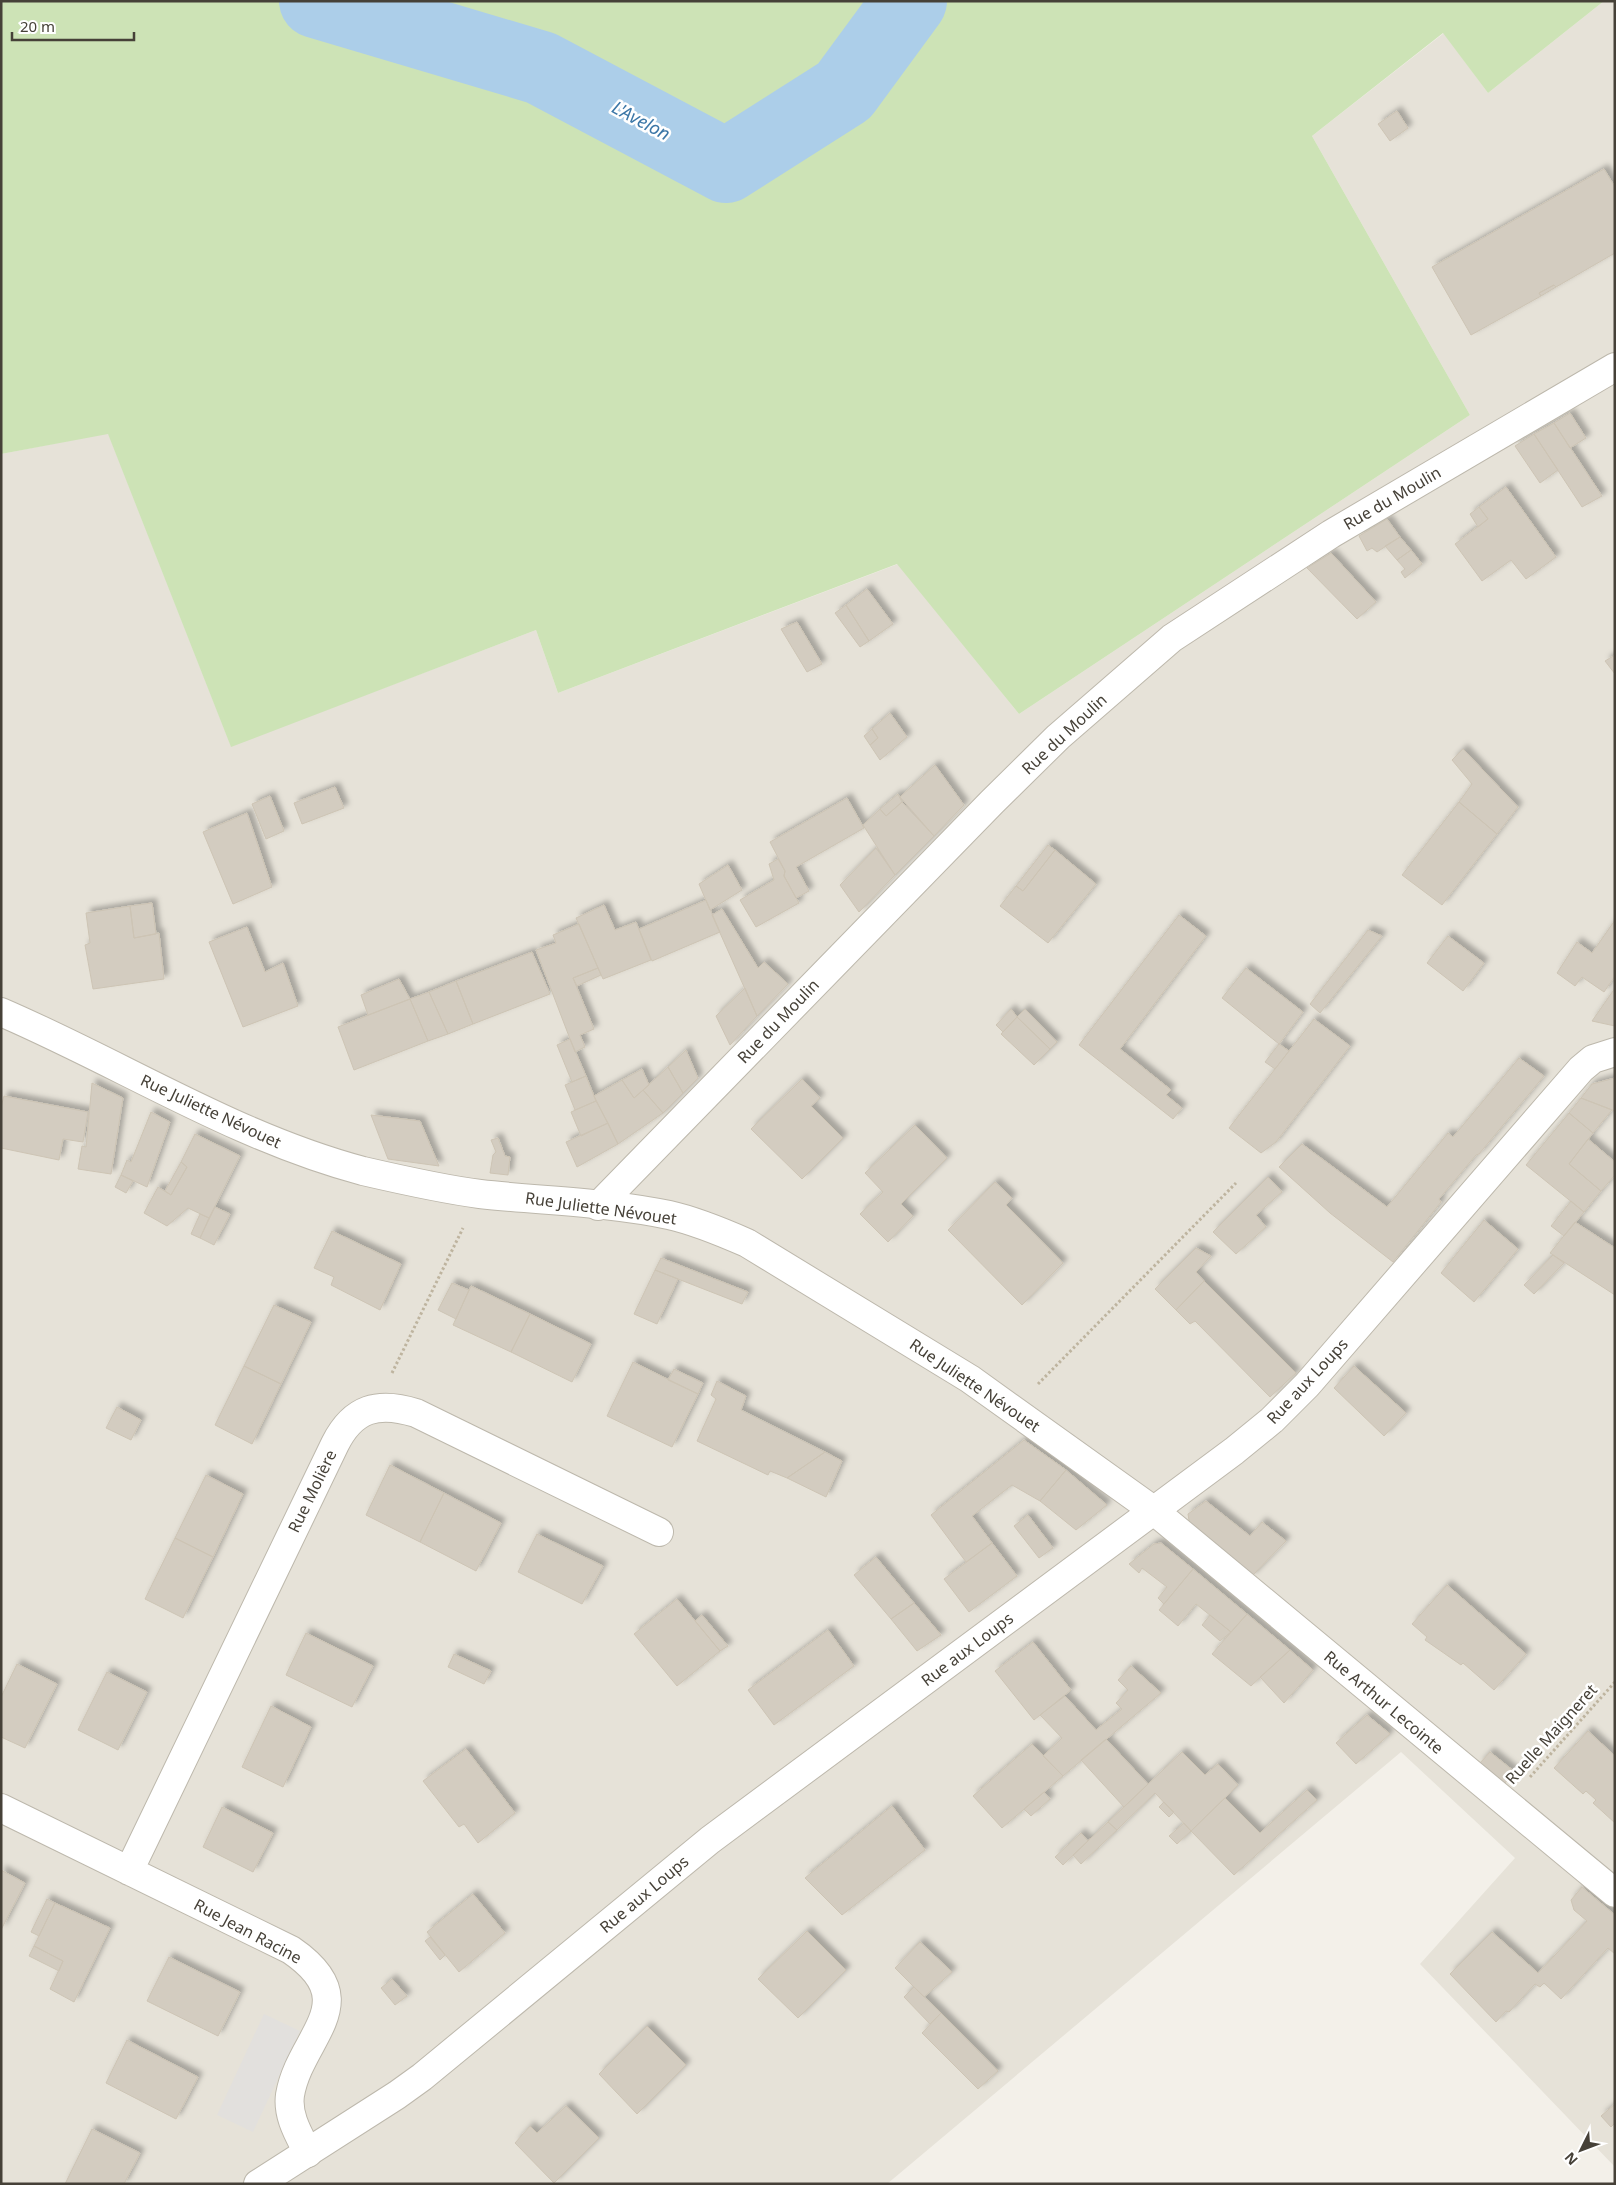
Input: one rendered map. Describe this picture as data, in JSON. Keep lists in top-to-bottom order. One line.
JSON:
{"streets":{"street":["Rue du Moulin","Rue Juliette Névouet","Rue aux Loups","Rue Molière","Rue Arthur Lecointe","Rue Jean Racine"],"path":["Ruelle Maigneret"]},"crossings":[["Rue du Moulin","Rue Juliette Névouet"],["Rue Juliette Névouet","Rue aux Loups"],["Rue Juliette Névouet","Rue Arthur Lecointe"],["Rue aux Loups","Rue Arthur Lecointe"],["Rue aux Loups","Rue Jean Racine"],["Rue Molière","Rue Jean Racine"],["Rue Arthur Lecointe","Ruelle Maigneret"]],"water":["L'Avelon"],"scale_bar":"20 m","north":"bottom left"}
